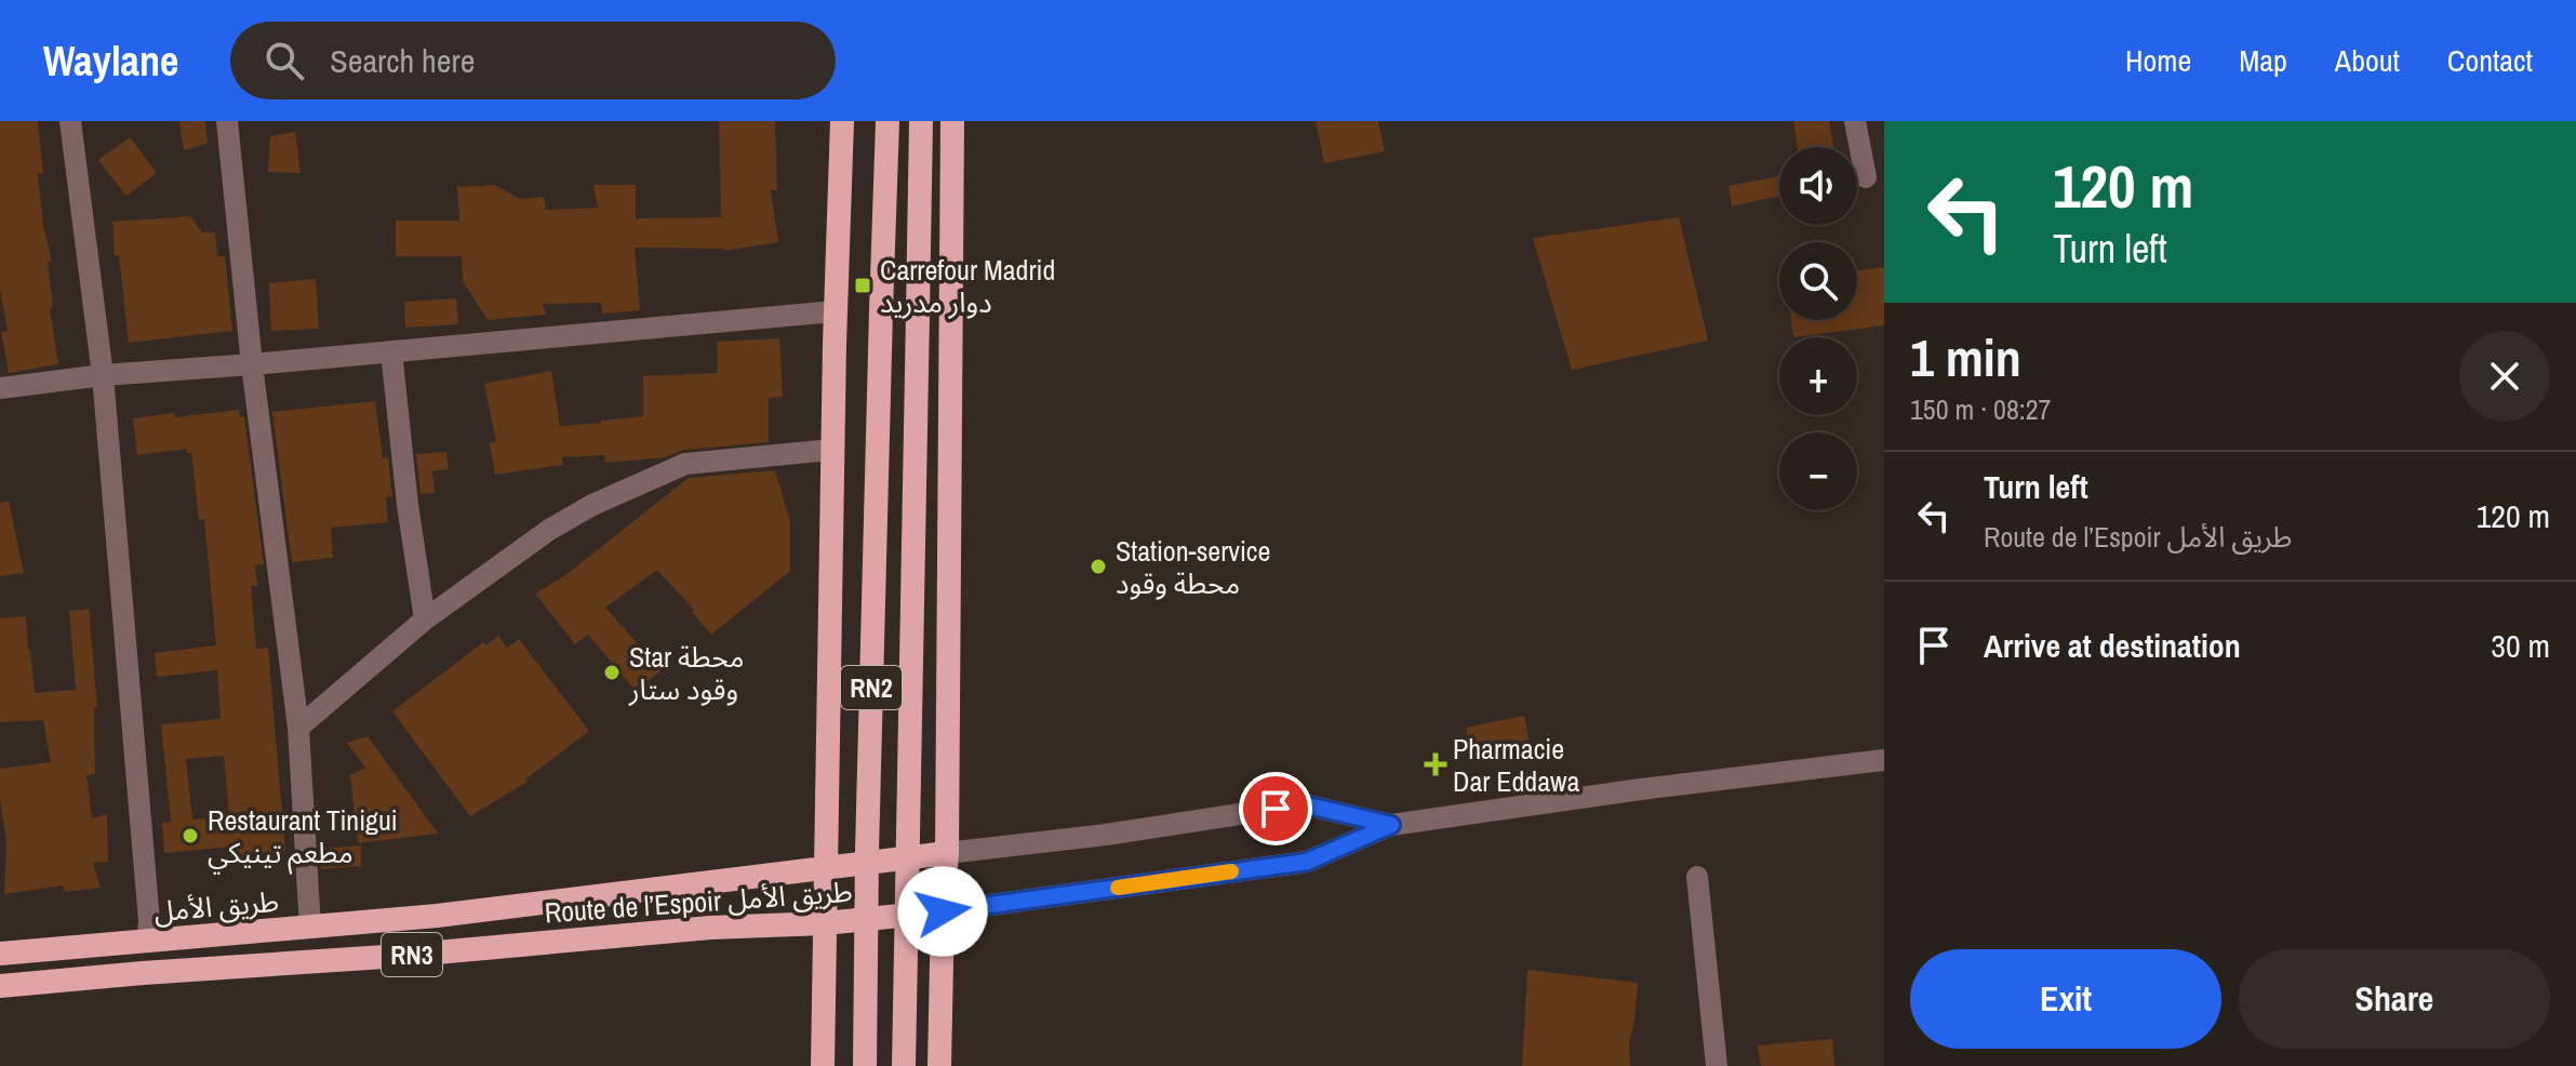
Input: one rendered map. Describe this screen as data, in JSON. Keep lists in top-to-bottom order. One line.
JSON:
{"streets":{"highway":["RN2","Route de l’Espoir طريق الأمل","طريق الأمل","RN3"]},"crossings":[["Route de l’Espoir طريق الأمل","طريق الأمل"]],"places":{"transit":["Carrefour Madrid دوار مدريد"],"other":["Station-service محطة وقود","Star محطة وقود ستار","Restaurant Tinigui مطعم تينيكي"],"health":["Pharmacie Dar Eddawa"]},"page":{"header":"Waylane","search":"Search here","nav":["Home","Map","About","Contact"],"turn":["120 m","Turn left"],"map_buttons":["+","−"],"heading":["1 min","150 m · 08:27"],"list":[{"name":"Turn left","note":"Route de l’Espoir طريق الأمل","value":"120 m"},{"name":"Arrive at destination","value":"30 m"}],"buttons":["Exit","Share"]}}
